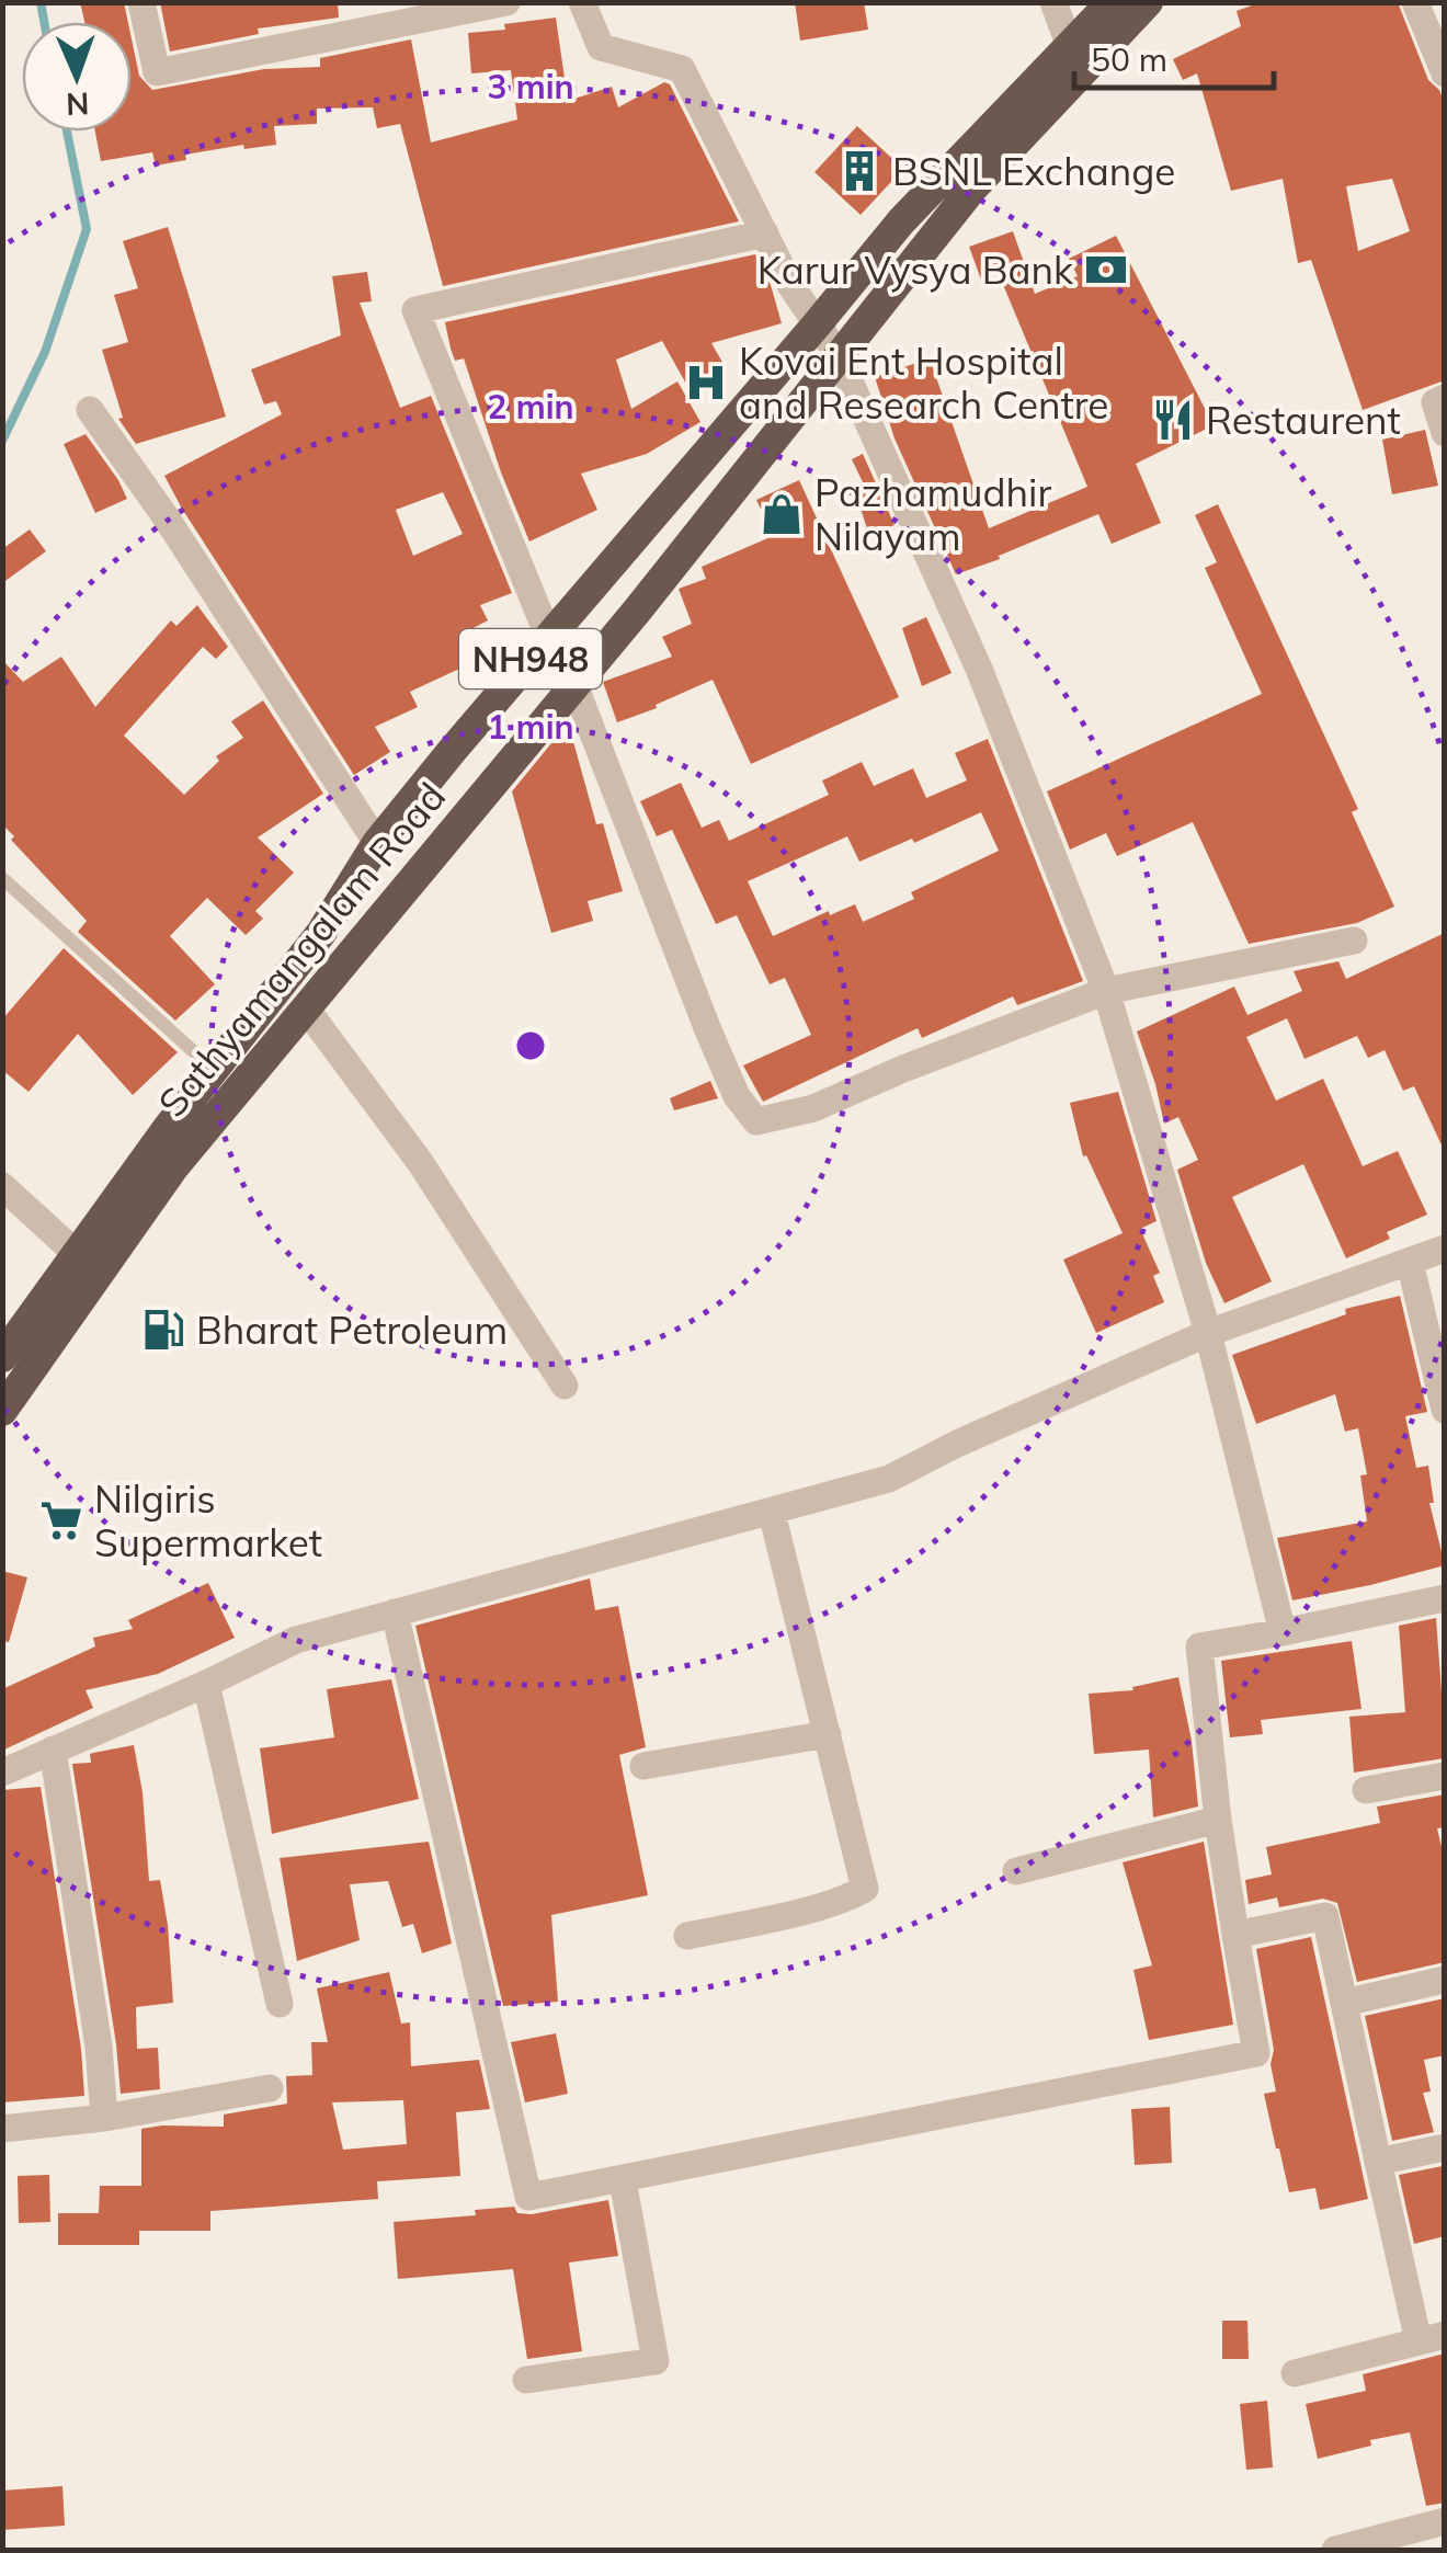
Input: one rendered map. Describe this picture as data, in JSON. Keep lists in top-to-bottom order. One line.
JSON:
{"streets":{"highway":["NH948","Sathyamangalam Road"]},"places":{"building":["BSNL Exchange"],"bank":["Karur Vysya Bank"],"hospital":["Kovai Ent Hospital and Research Centre"],"restaurant":["Restaurent"],"shop":["Pazhamudhir Nilayam"],"fuel station":["Bharat Petroleum"],"supermarket":["Nilgiris Supermarket"]},"scale_bar":"50 m","north":"bottom","rings":["3 min","2 min","1 min"]}
